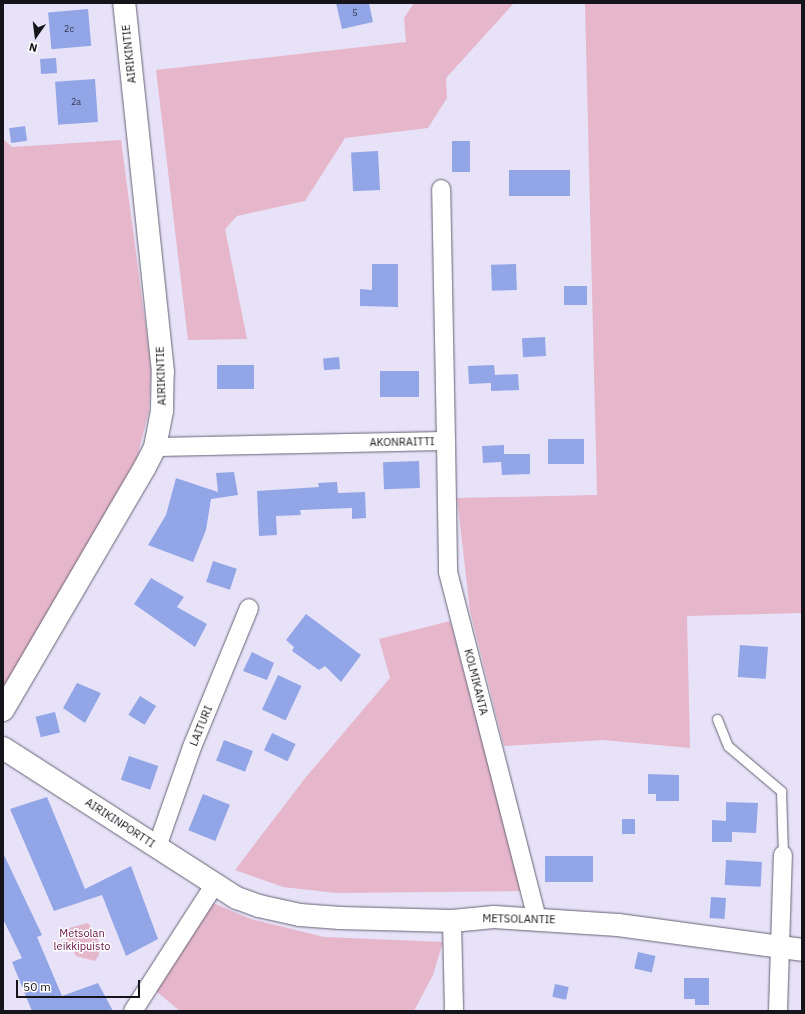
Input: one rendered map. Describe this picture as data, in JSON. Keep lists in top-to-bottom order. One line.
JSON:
{"streets":{"street":["AIRIKINTIE","AKONRAITTI","KOLMIKANTA","LAITURI","AIRIKINPORTTI","METSOLANTIE"]},"crossings":[["AIRIKINTIE","AKONRAITTI"],["AKONRAITTI","KOLMIKANTA"],["KOLMIKANTA","METSOLANTIE"],["LAITURI","AIRIKINPORTTI"],["AIRIKINPORTTI","METSOLANTIE"]],"parks":["Metsolan leikkipuisto"],"house_numbers":["5","2c","2a"],"scale_bar":"50 m","north":"bottom"}
